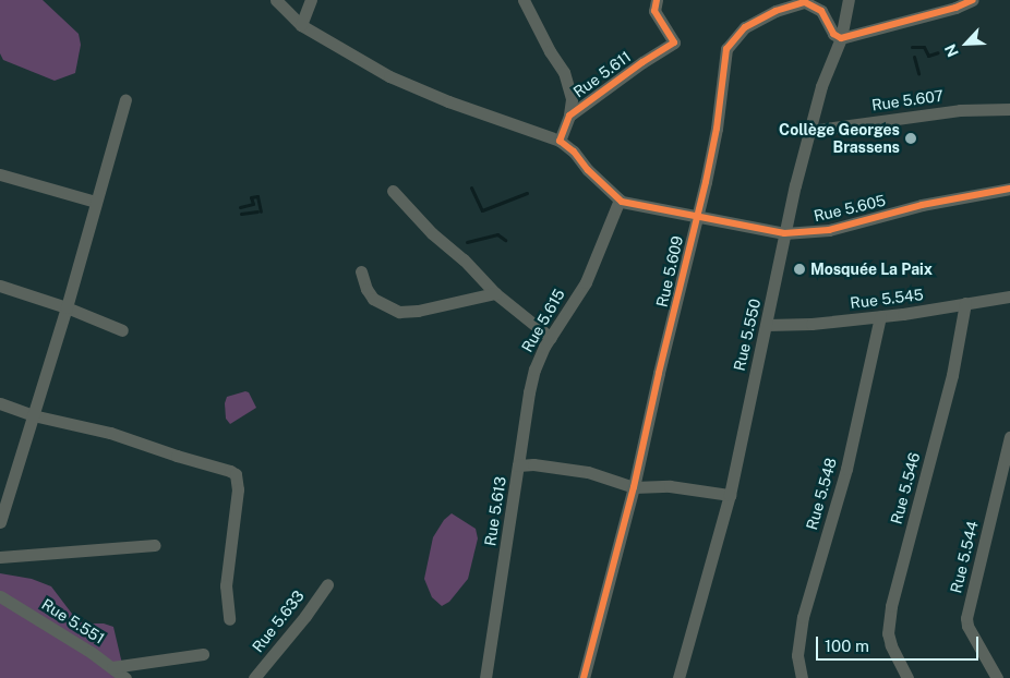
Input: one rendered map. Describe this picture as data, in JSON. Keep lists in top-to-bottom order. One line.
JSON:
{"streets":{"street":["Rue 5.611","Rue 5.607","Rue 5.605","Rue 5.609","Rue 5.545","Rue 5.615","Rue 5.550","Rue 5.546","Rue 5.548","Rue 5.613","Rue 5.544","Rue 5.551","Rue 5.633"]},"crossings":[["Rue 5.607","Rue 5.550"],["Rue 5.605","Rue 5.609"],["Rue 5.605","Rue 5.550"],["Rue 5.609","Rue 5.550"],["Rue 5.609","Rue 5.613"],["Rue 5.545","Rue 5.550"],["Rue 5.545","Rue 5.546"],["Rue 5.545","Rue 5.548"],["Rue 5.615","Rue 5.613"],["Rue 5.550","Rue 5.613"]],"places":["Collège Georges Brassens","Mosquée La Paix"],"scale_bar":"100 m","north":"bottom left"}
